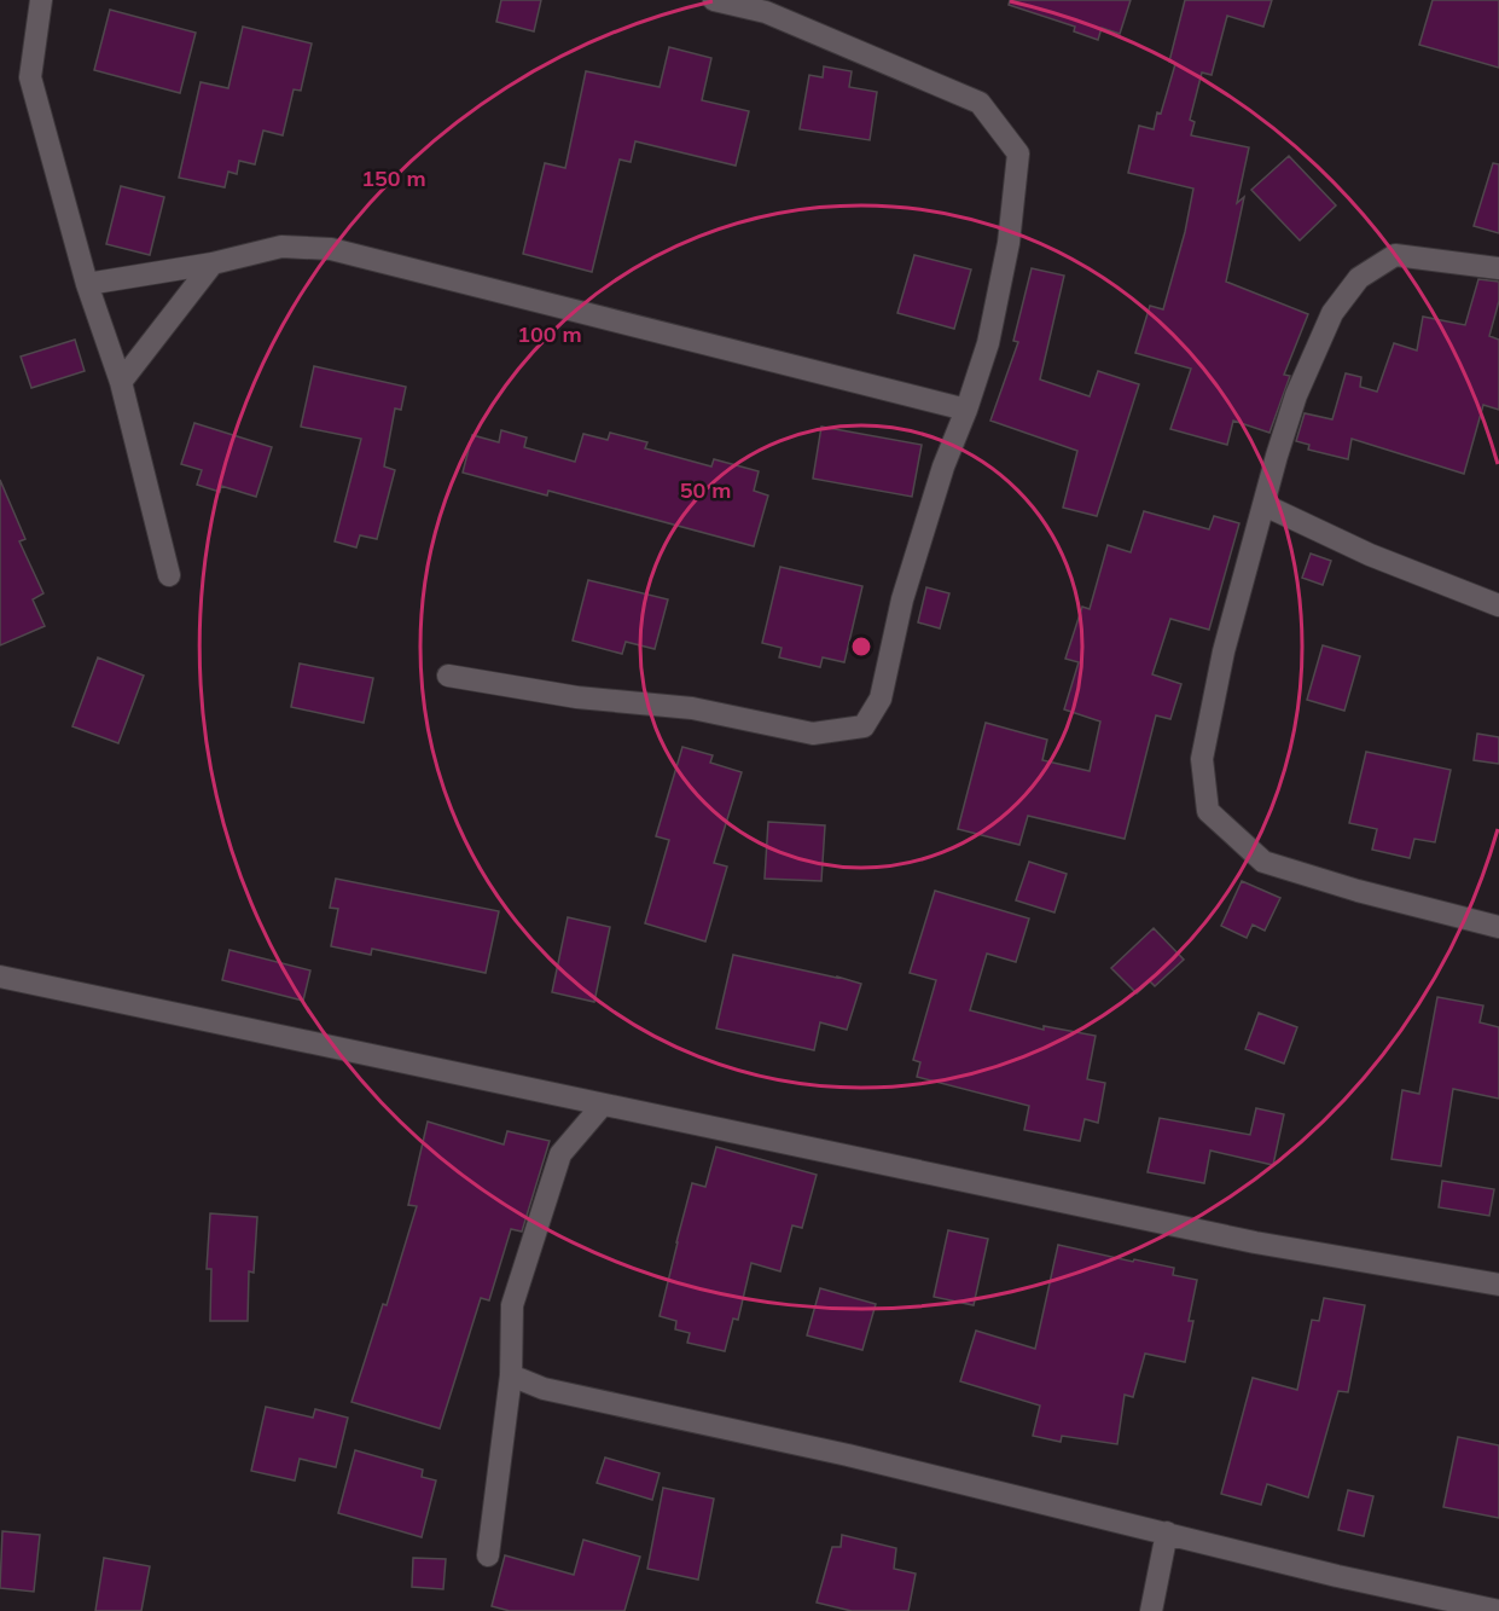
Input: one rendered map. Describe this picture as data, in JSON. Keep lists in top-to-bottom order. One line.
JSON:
{"rings":["150 m","100 m","50 m"]}
